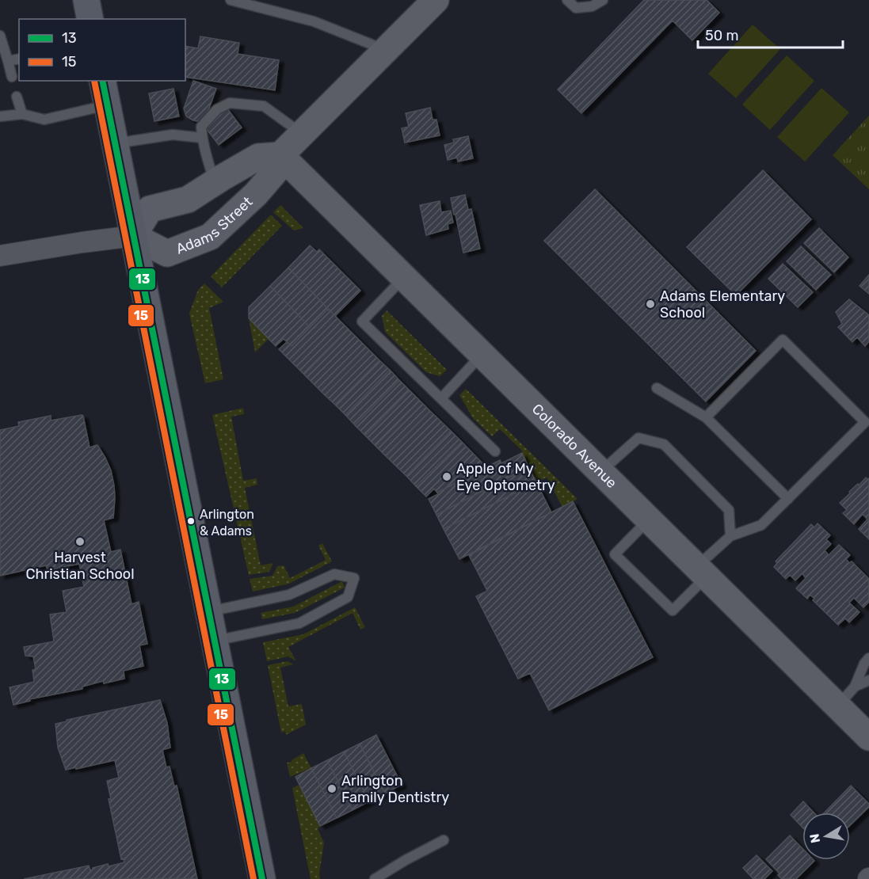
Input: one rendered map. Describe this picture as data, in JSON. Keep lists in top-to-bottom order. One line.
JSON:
{"streets":{"street":["Adams Street","Colorado Avenue"]},"crossings":[["Adams Street","Colorado Avenue"]],"places":["Adams Elementary School","Apple of My Eye Optometry","Arlington & Adams","Harvest Christian School","Arlington Family Dentistry"],"lines":["transit line 13","transit line 15"],"legend":["13","15"],"scale_bar":"50 m","north":"left"}
